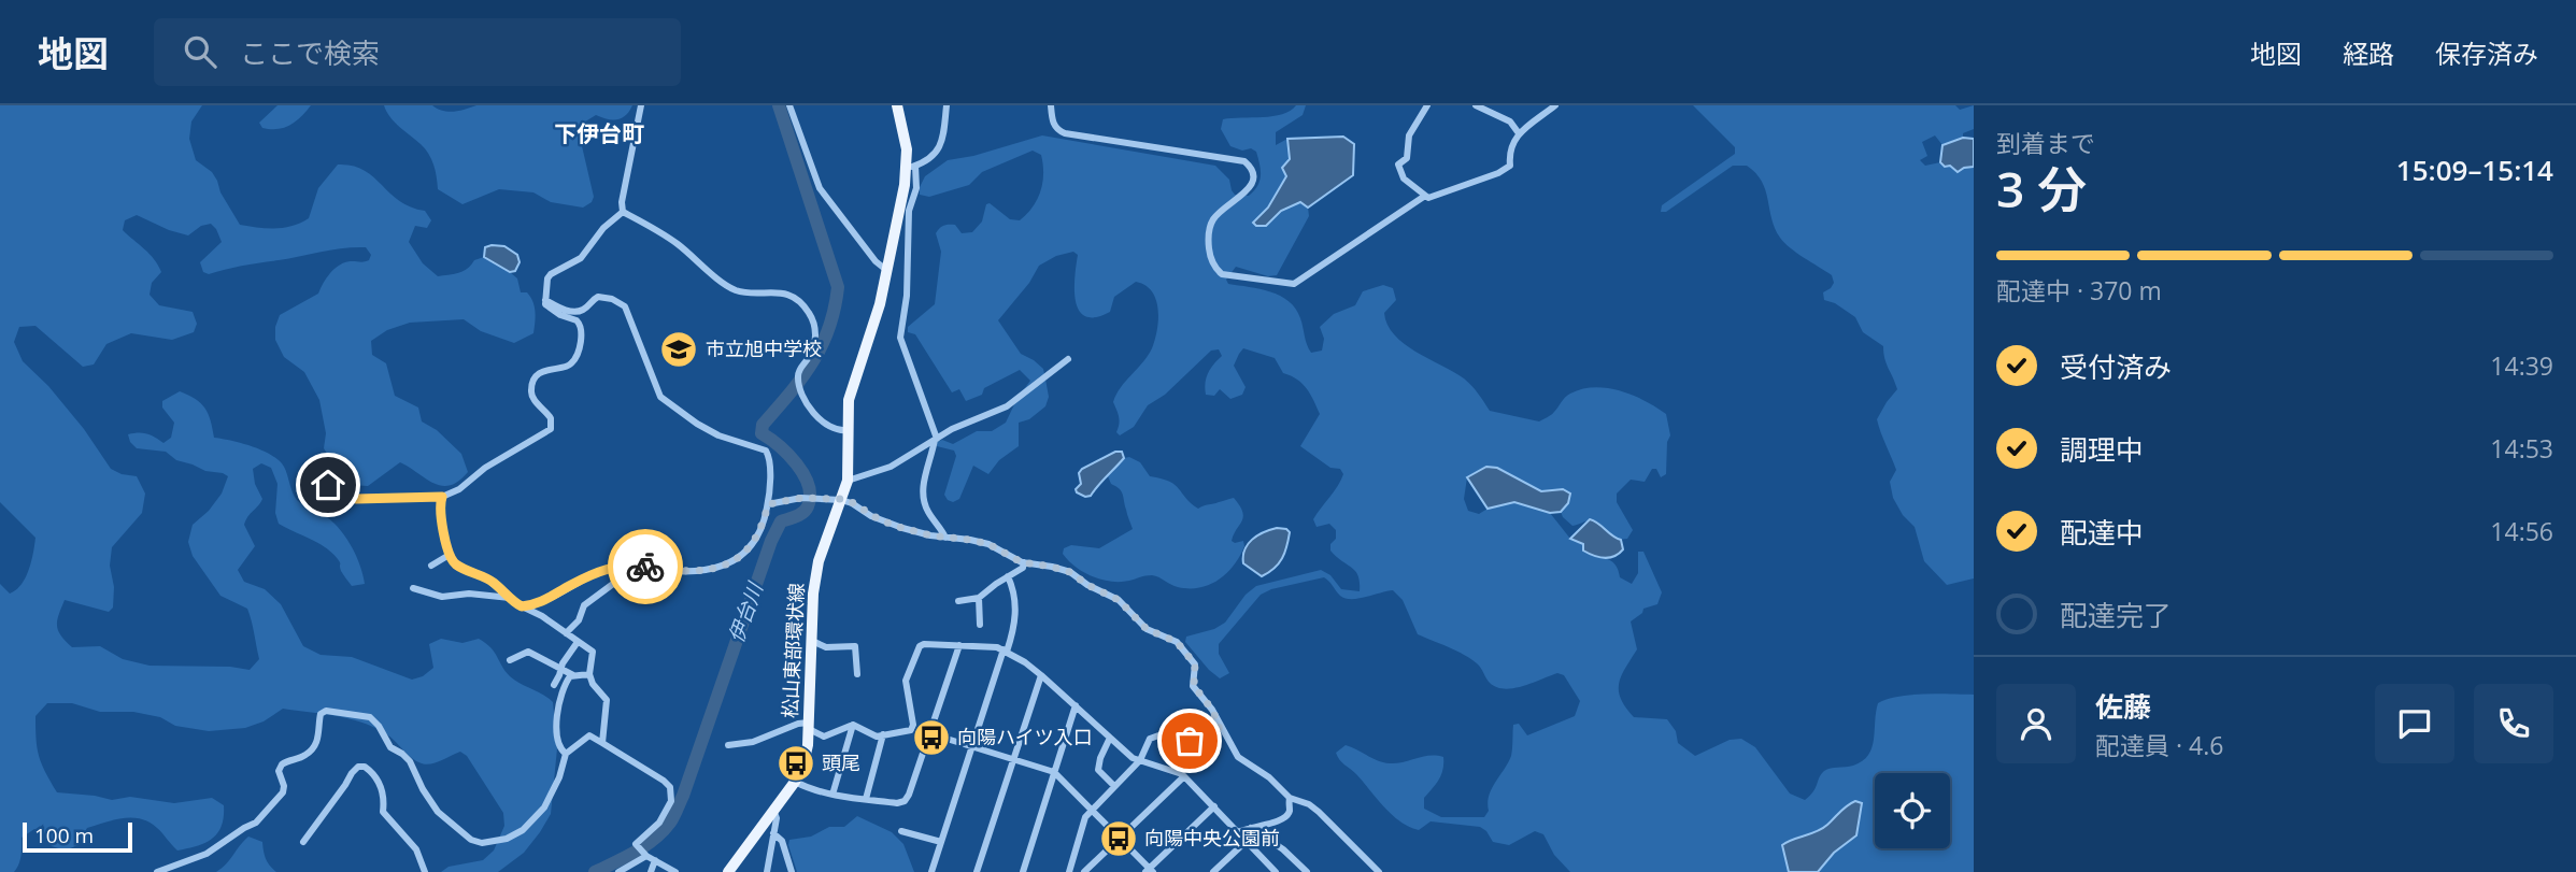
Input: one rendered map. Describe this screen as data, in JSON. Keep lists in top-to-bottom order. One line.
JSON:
{"streets":{"main road":["松山東部環状線"]},"districts":["下伊台町"],"water":["伊台川"],"places":{"school or university":["市立旭中学校"],"bus stop":["向陽ハイツ入口","頭尾","向陽中央公園前"]},"scale_bar":"100 m","page":{"header":"地図","search":"ここで検索","nav":["地図","経路","保存済み"],"heading":["3 分","到着まで","15:09–15:14"],"panel":["佐藤","配達員 · 4.6"],"bar":"配達中 · 370 m","list":[["受付済み","14:39"],["調理中","14:53"],["配達中","14:56"],"配達完了"],"scale":"100 m"}}
